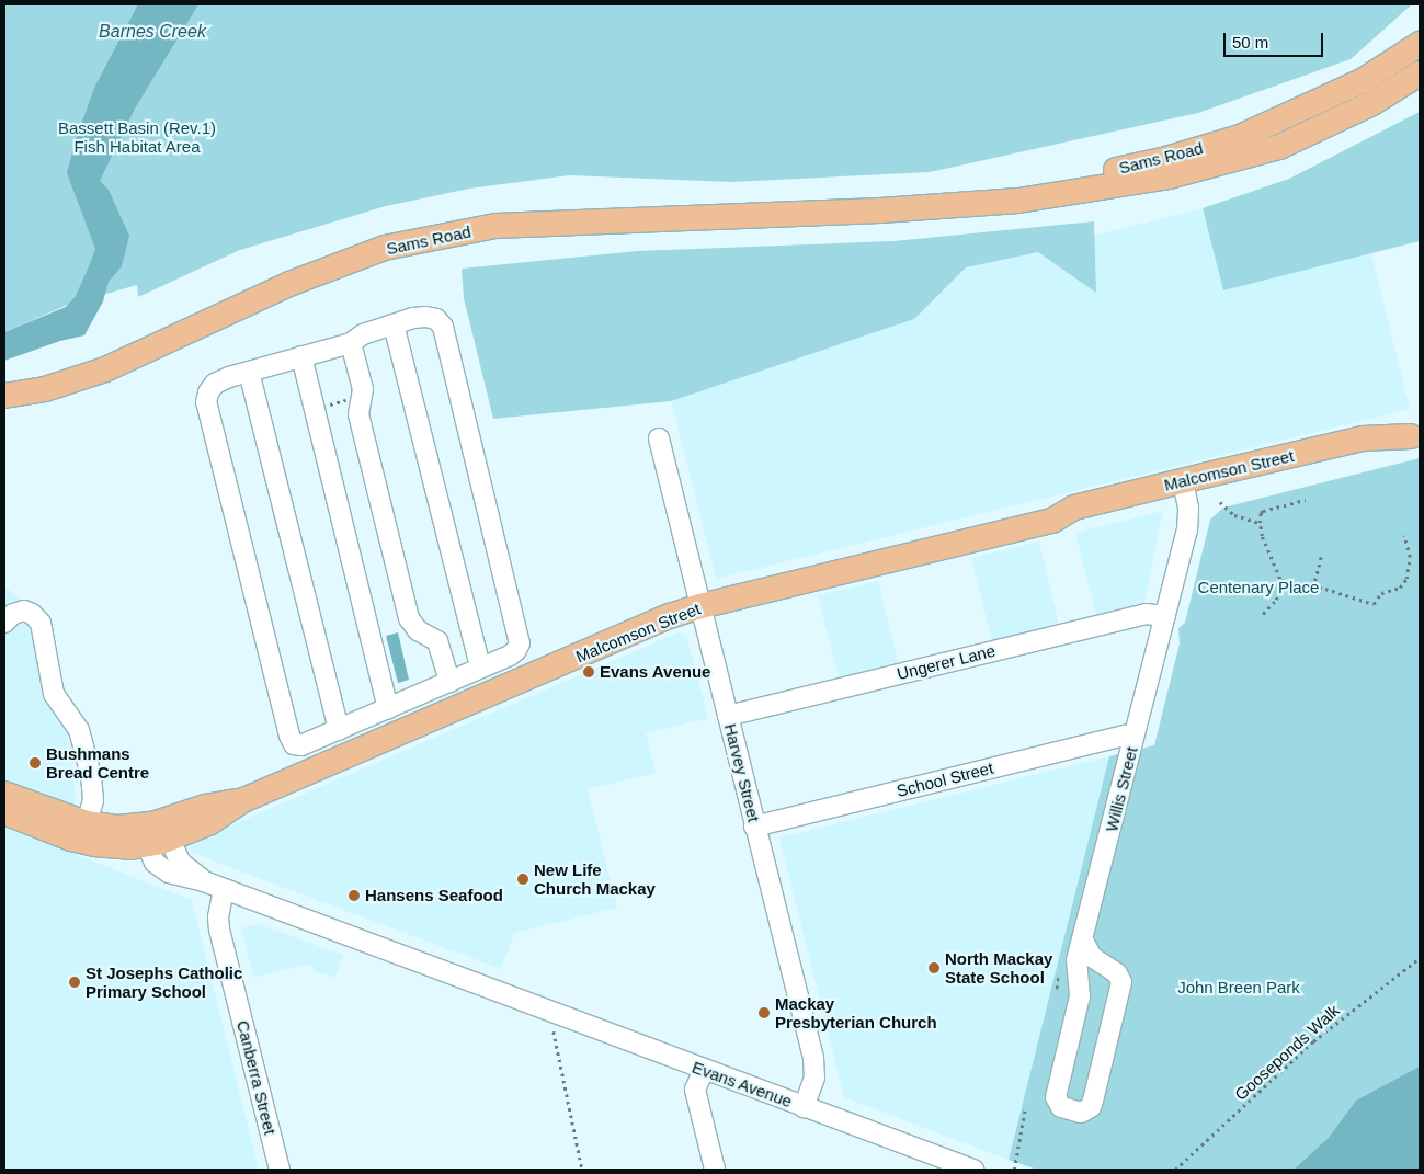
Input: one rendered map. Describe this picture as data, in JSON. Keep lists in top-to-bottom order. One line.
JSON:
{"streets":{"main road":["Sams Road","Malcomson Street"],"street":["Ungerer Lane","Harvey Street","School Street","Willis Street","Canberra Street","Evans Avenue"],"path":["Gooseponds Walk"]},"crossings":[["Malcomson Street","Harvey Street"],["Malcomson Street","Willis Street"],["Malcomson Street","Evans Avenue"],["Ungerer Lane","Harvey Street"],["Ungerer Lane","Willis Street"],["Harvey Street","School Street"],["Harvey Street","Evans Avenue"],["School Street","Willis Street"],["Canberra Street","Evans Avenue"]],"water":["Barnes Creek"],"parks":["Bassett Basin (Rev.1) Fish Habitat Area","Centenary Place","John Breen Park"],"places":["Evans Avenue","Bushmans Bread Centre","New Life Church Mackay","Hansens Seafood","North Mackay State School","St Josephs Catholic Primary School","Mackay Presbyterian Church"],"scale_bar":"50 m"}
